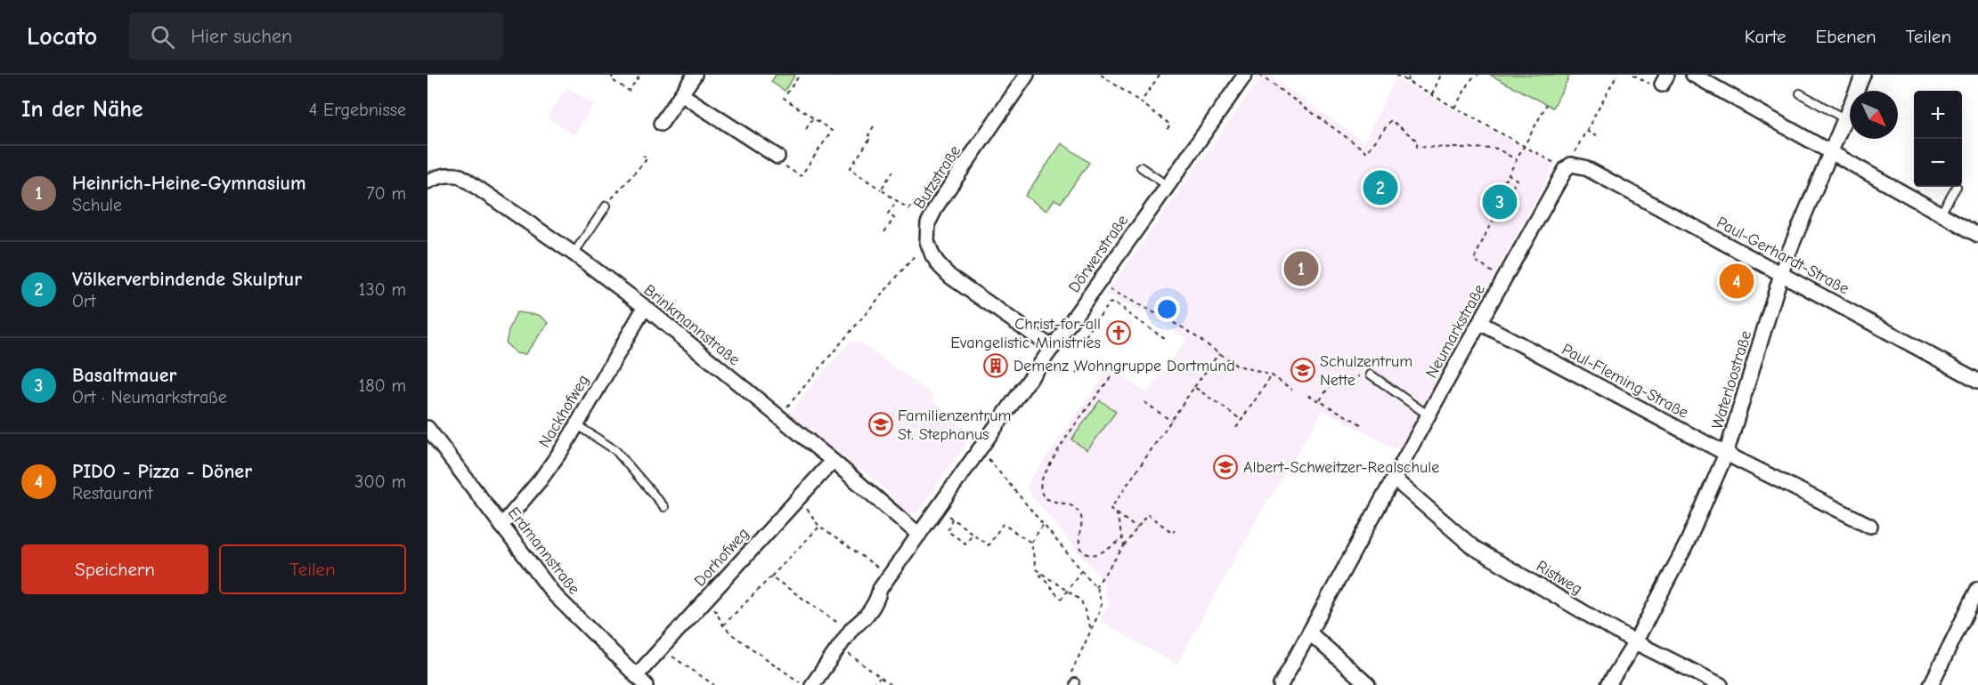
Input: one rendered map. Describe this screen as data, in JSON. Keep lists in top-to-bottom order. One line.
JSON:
{"streets":{"street":["Butzstraße","Dörwerstraße","Paul-Gerhardt-Straße","Brinkmannstraße","Neumarkstraße","Waterloostraße","Paul-Fleming-Straße","Nackhofweg","Erdmannstraße","Dorhofweg","Ristweg"]},"crossings":[["Dörwerstraße","Brinkmannstraße"],["Paul-Gerhardt-Straße","Neumarkstraße"],["Paul-Gerhardt-Straße","Waterloostraße"],["Brinkmannstraße","Nackhofweg"],["Brinkmannstraße","Dorhofweg"],["Neumarkstraße","Paul-Fleming-Straße"],["Neumarkstraße","Ristweg"],["Waterloostraße","Paul-Fleming-Straße"],["Waterloostraße","Ristweg"],["Nackhofweg","Erdmannstraße"],["Erdmannstraße","Dorhofweg"]],"places":{"church":["Christ-for-all Evangelistic Ministries"],"building":["Demenz Wohngruppe Dortmund"],"school or university":["Schulzentrum Nette","Familienzentrum St. Stephanus","Albert-Schweitzer-Realschule"]},"north":"bottom right","page":{"header":"Locato","search":"Hier suchen","nav":["Karte","Ebenen","Teilen"],"heading":["In der Nähe","4 Ergebnisse"],"map_buttons":["+","−"],"list":[{"mark":"1","name":"Heinrich-Heine-Gymnasium","note":"Schule","value":"70 m"},{"mark":"2","name":"Völkerverbindende Skulptur","note":"Ort","value":"130 m"},{"mark":"3","name":"Basaltmauer","note":"Ort · Neumarkstraße","value":"180 m"},{"mark":"4","name":"PIDO - Pizza - Döner","note":"Restaurant","value":"300 m"}],"pins":["2","3","1","4"],"buttons":["Speichern","Teilen"]}}
